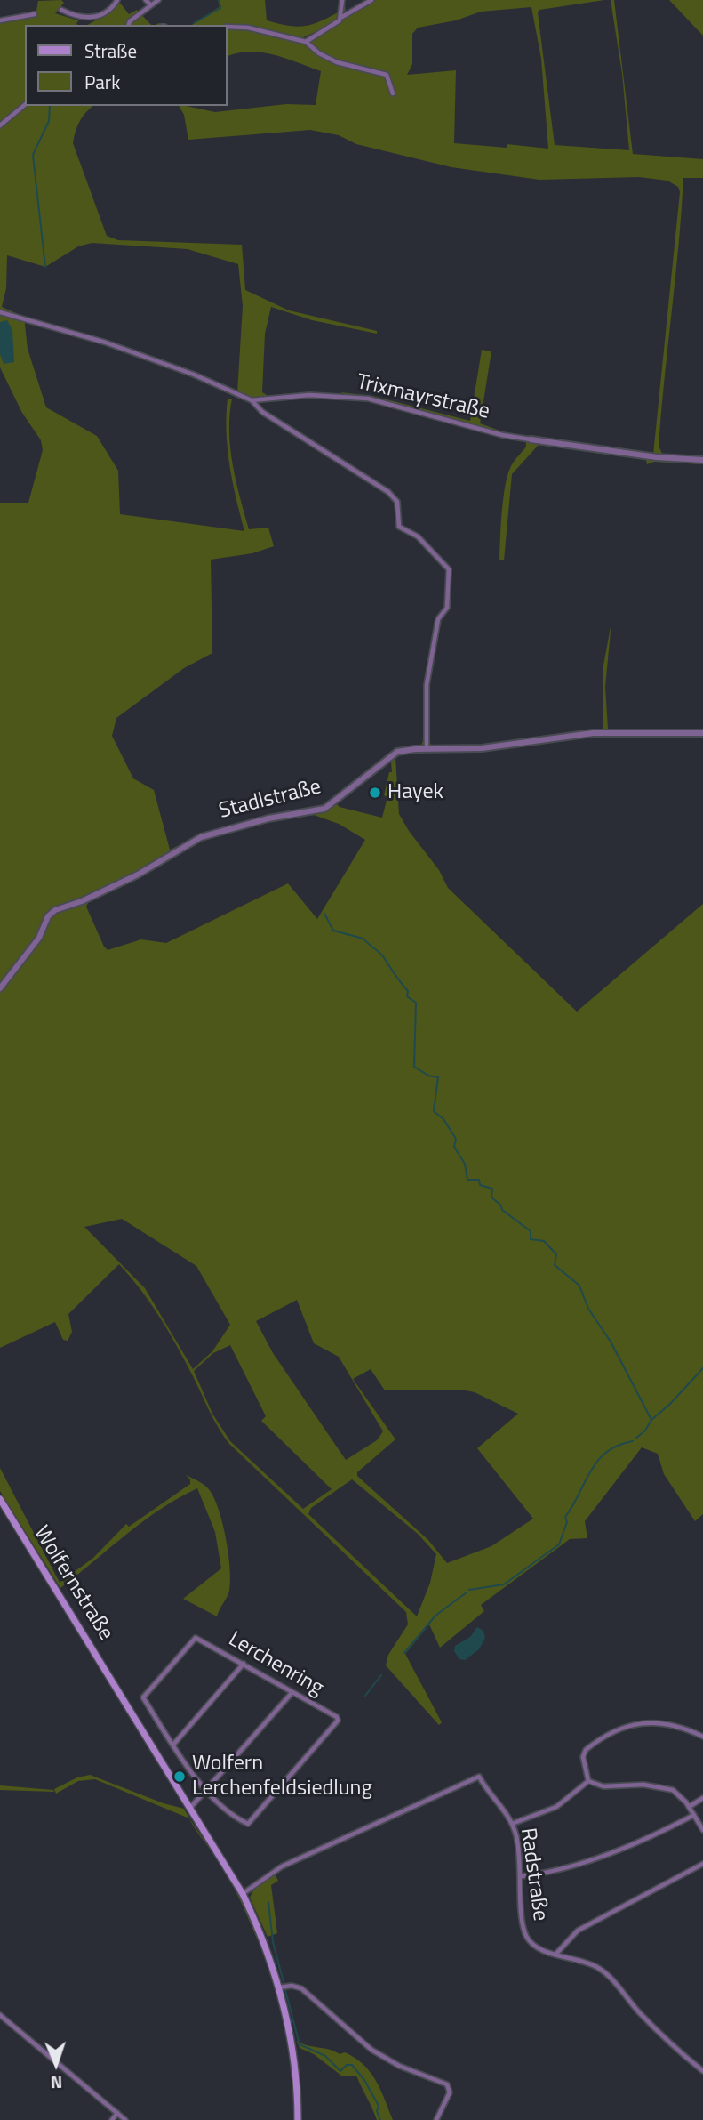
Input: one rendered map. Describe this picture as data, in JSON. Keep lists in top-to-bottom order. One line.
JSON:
{"streets":{"main road":["Wolfernstraße"],"street":["Trixmayrstraße","Stadlstraße","Lerchenring","Radstraße"]},"crossings":[["Wolfernstraße","Radstraße"]],"places":["Hayek","Wolfern Lerchenfeldsiedlung"],"legend":["Straße","Park"],"north":"bottom"}
